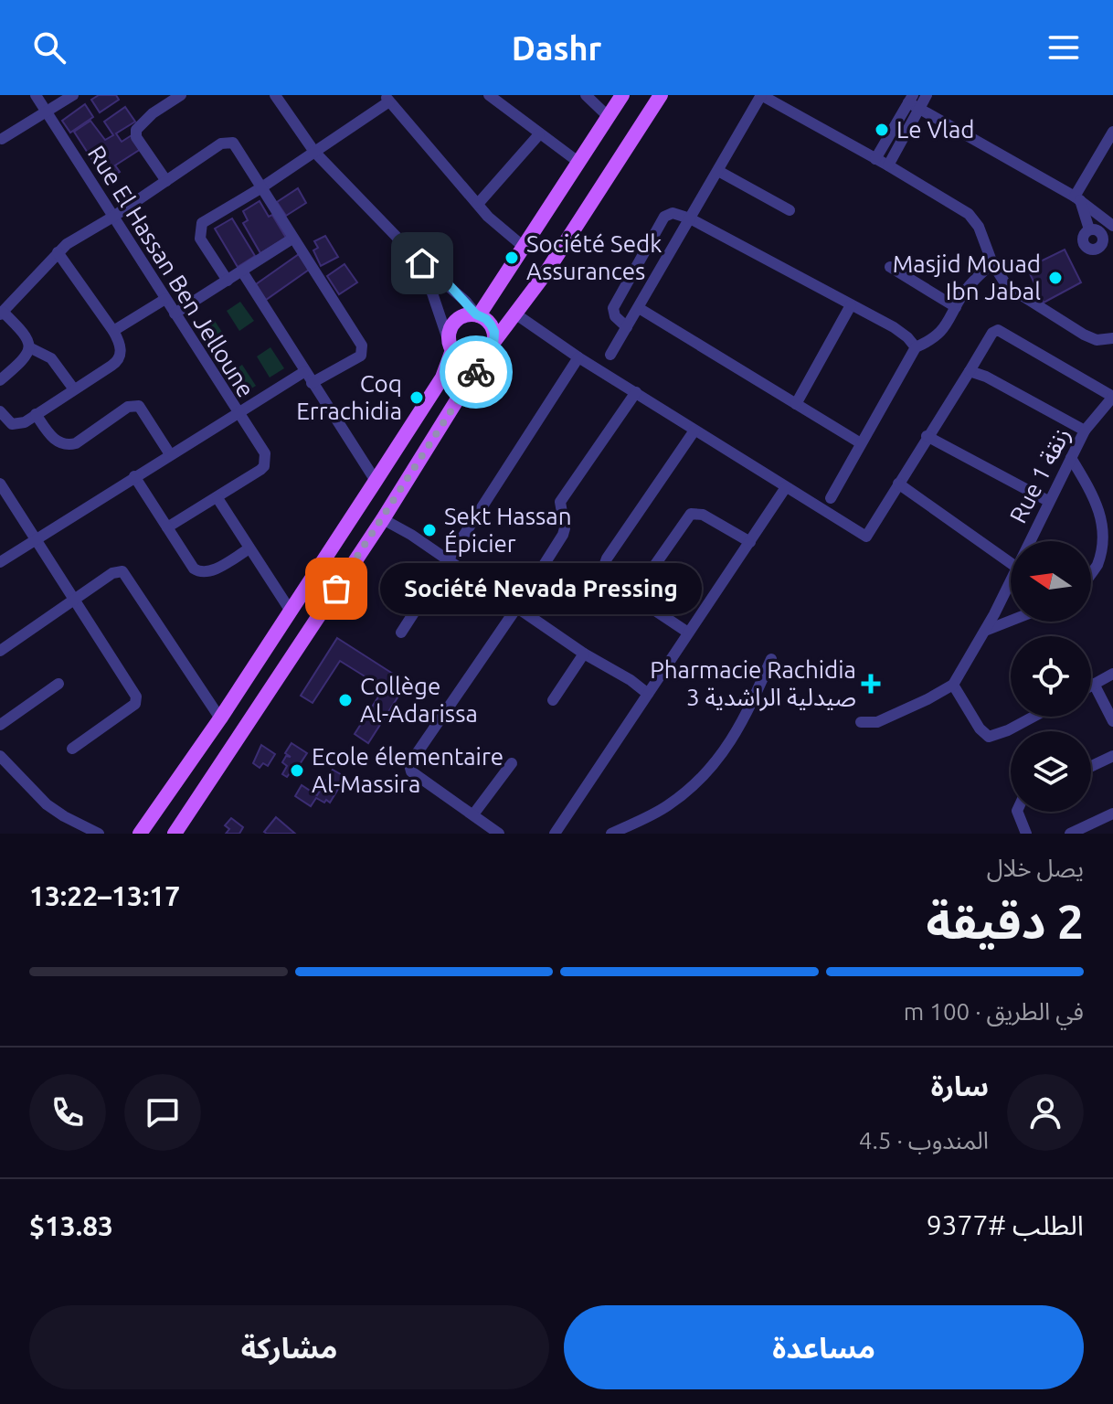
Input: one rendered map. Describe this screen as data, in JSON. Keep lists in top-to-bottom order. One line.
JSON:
{"streets":{"street":["Rue El Hassan Ben Jelloune","Rue 1 زنقة"]},"places":{"other":["Le Vlad","Société Sedk Assurances","Masjid Mouad Ibn Jabal","Coq Errachidia","Sekt Hassan Épicier","Société Nevada Pressing","Collège Al-Adarissa","Ecole élementaire Al-Massira"],"health":["Pharmacie Rachidia 3 صيدلية الراشدية"]},"north":"left","page":{"header":"Dashr","bubble":"Société Nevada Pressing","heading":["2 دقيقة","يصل خلال","13:17–13:22"],"panel":["سارة","المندوب · 4.5","الطلب #9377","$13.83"],"bar":"في الطريق · 100 m","buttons":["مساعدة","مشاركة"]}}
